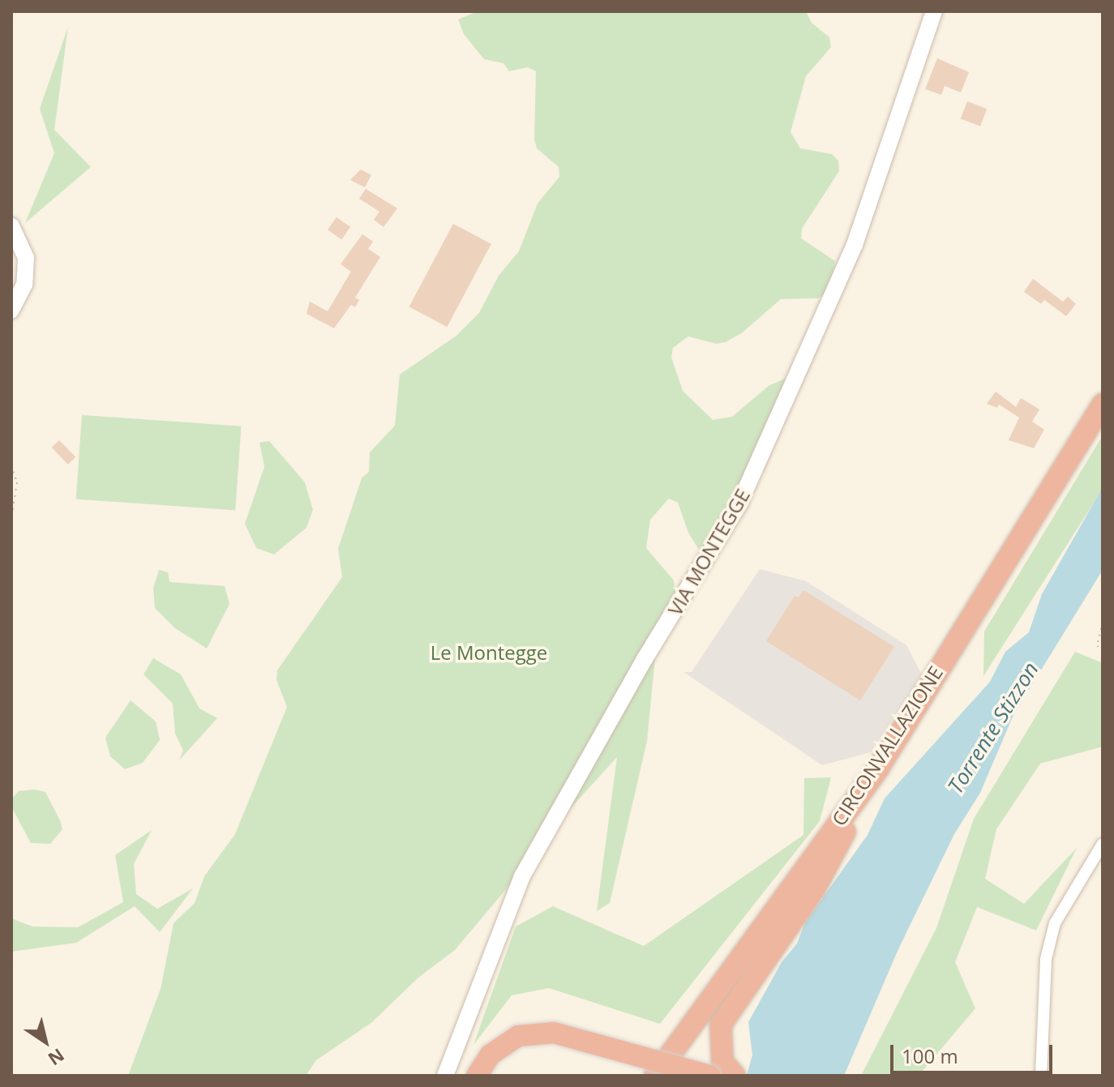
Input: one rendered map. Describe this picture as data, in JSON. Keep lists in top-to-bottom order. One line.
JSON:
{"streets":{"highway":["CIRCONVALLAZIONE"],"street":["VIA MONTEGGE"]},"water":["Torrente Stizzon"],"parks":["Le Montegge"],"scale_bar":"100 m","north":"bottom right"}
